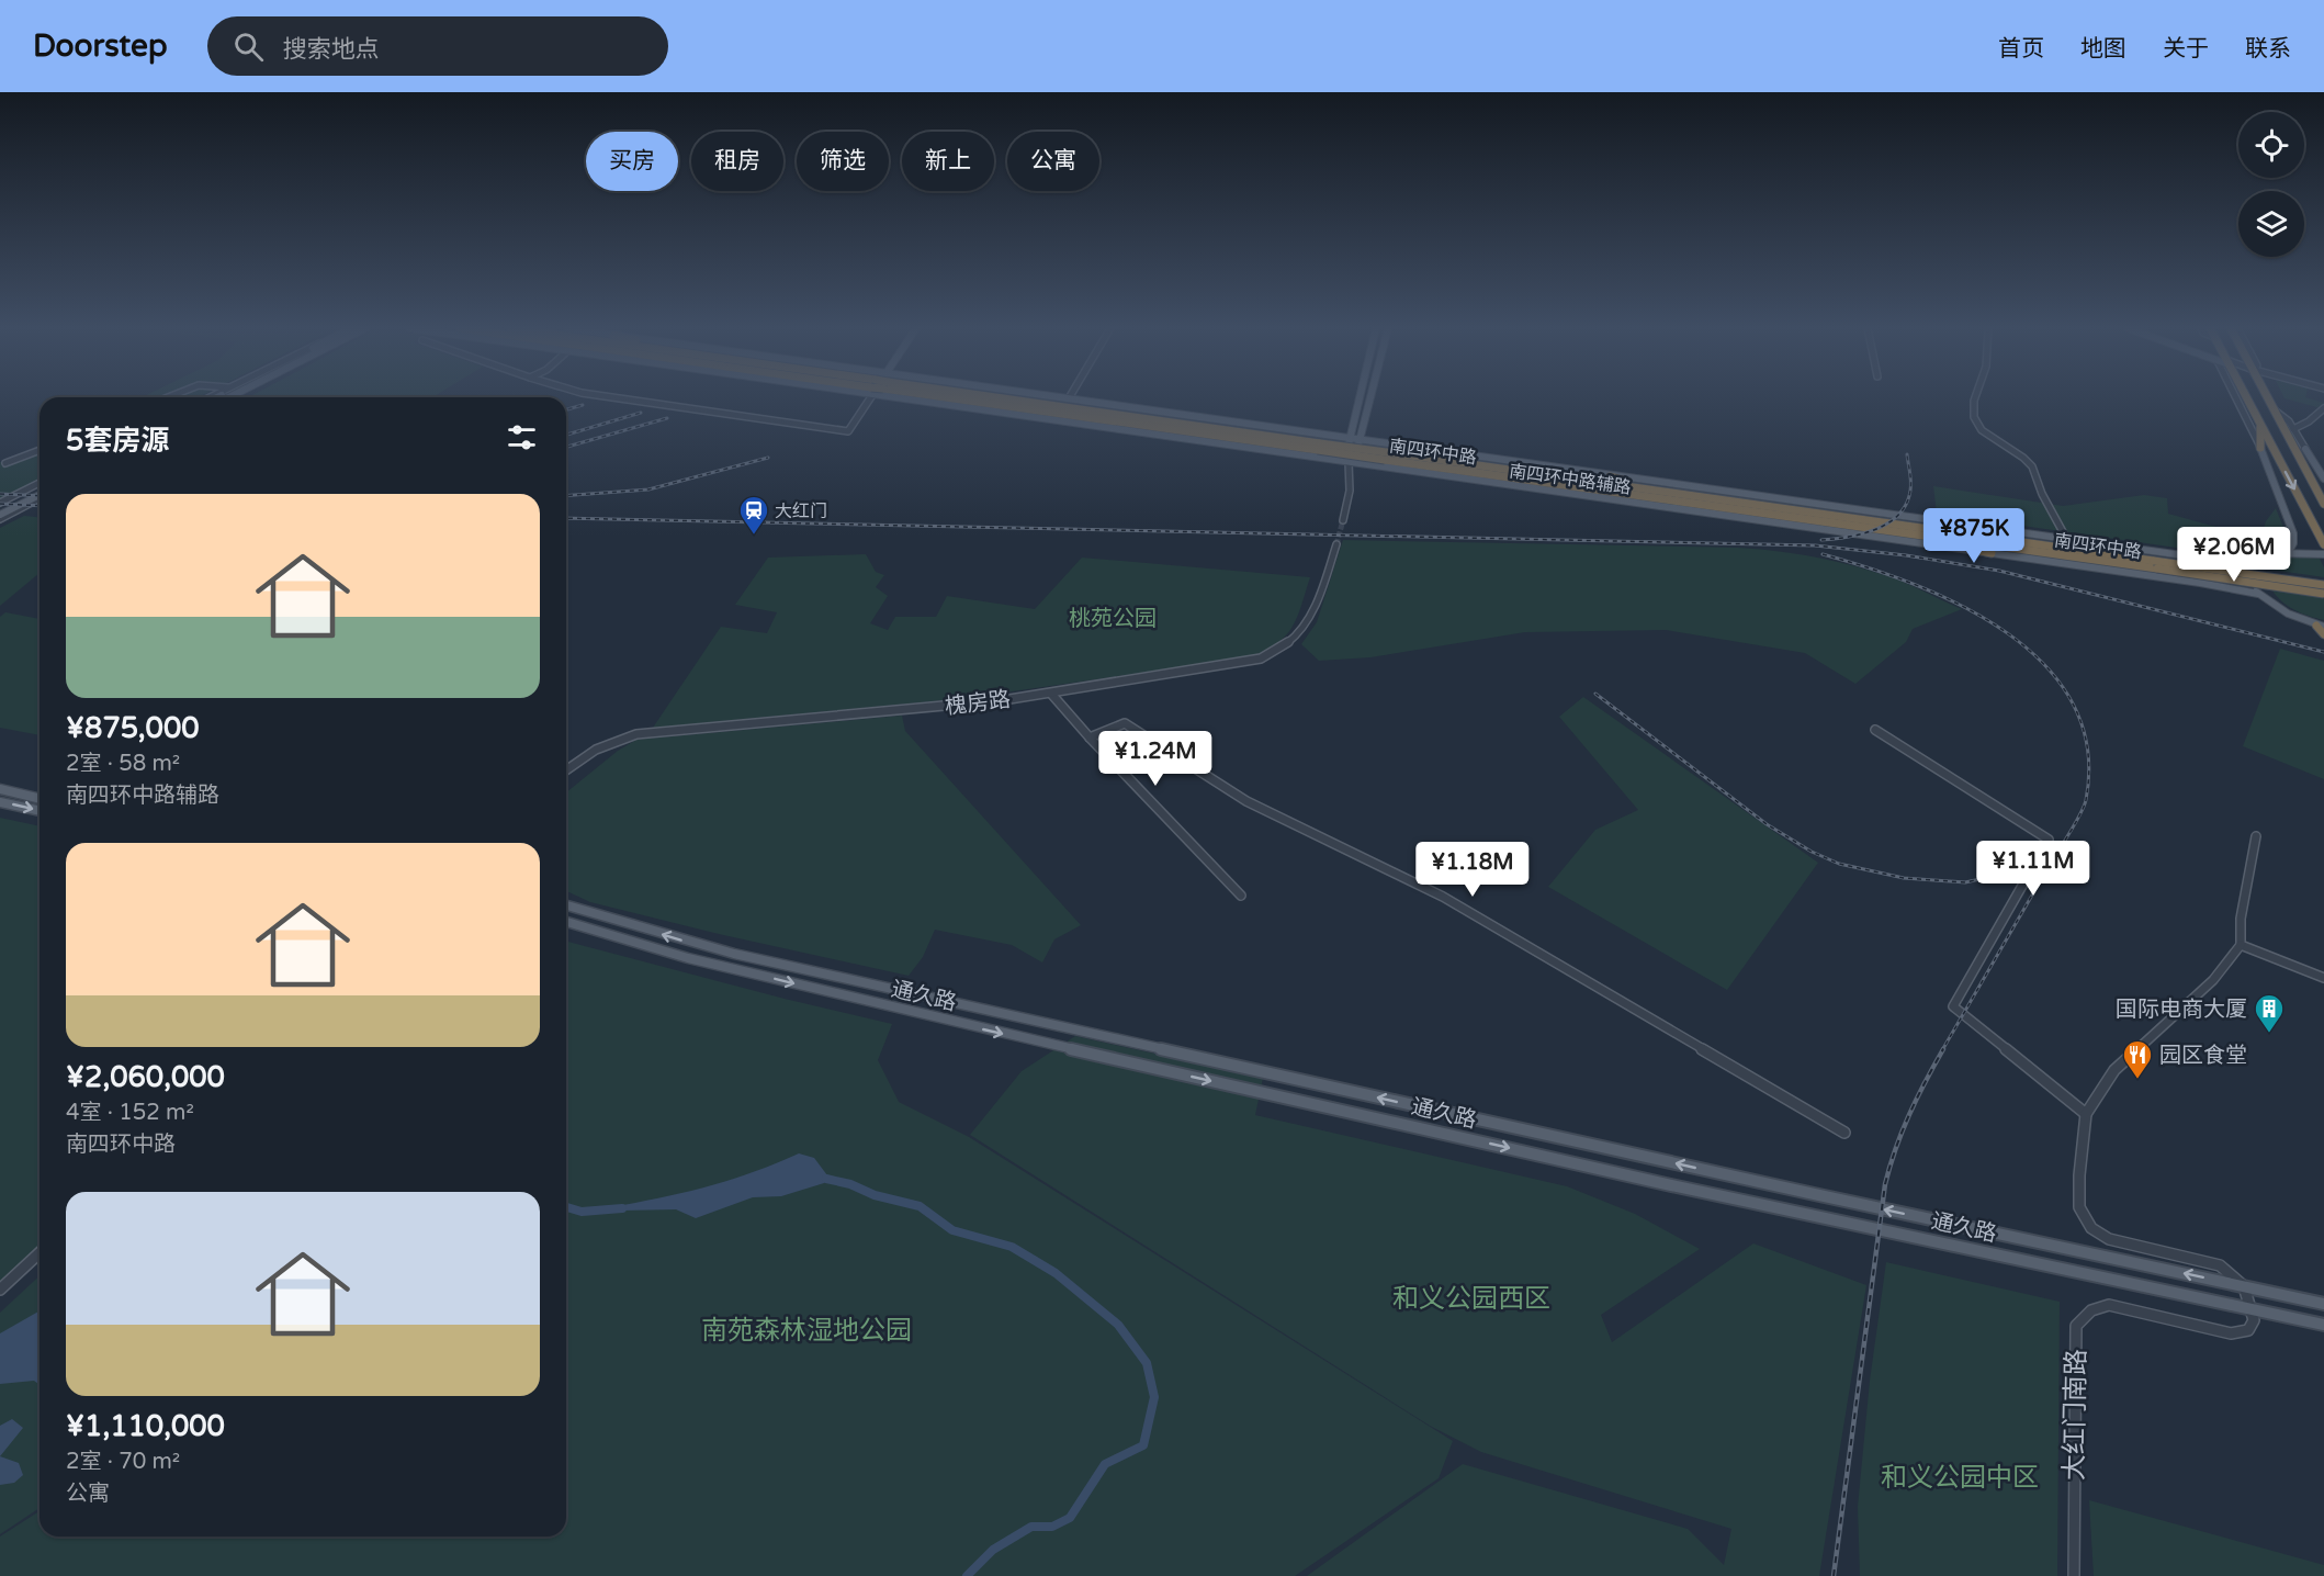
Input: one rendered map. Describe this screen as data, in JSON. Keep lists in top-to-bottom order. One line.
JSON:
{"streets":{"highway":["南四环中路"],"main road":["南四环中路辅路","通久路"],"street":["槐房路","大红门南路"]},"crossings":[["通久路","大红门南路"]],"parks":["桃苑公园","和义公园西区","南苑森林湿地公园","和义公园中区"],"places":{"station":["大红门"],"building":["国际电商大厦"],"restaurant":["园区食堂"]},"page":{"header":"Doorstep","search":"搜索地点","nav":["首页","地图","关于","联系"],"chip":["买房","租房","筛选","新上","公寓"],"heading":"5套房源","list":[{"name":"¥875,000","note":"2室 · 58 m² · 南四环中路辅路"},{"name":"¥2,060,000","note":"4室 · 152 m² · 南四环中路"},{"name":"¥1,110,000","note":"2室 · 70 m² · 公寓"}],"price":["¥875K","¥2.06M","¥1.24M","¥1.11M","¥1.18M"]}}
